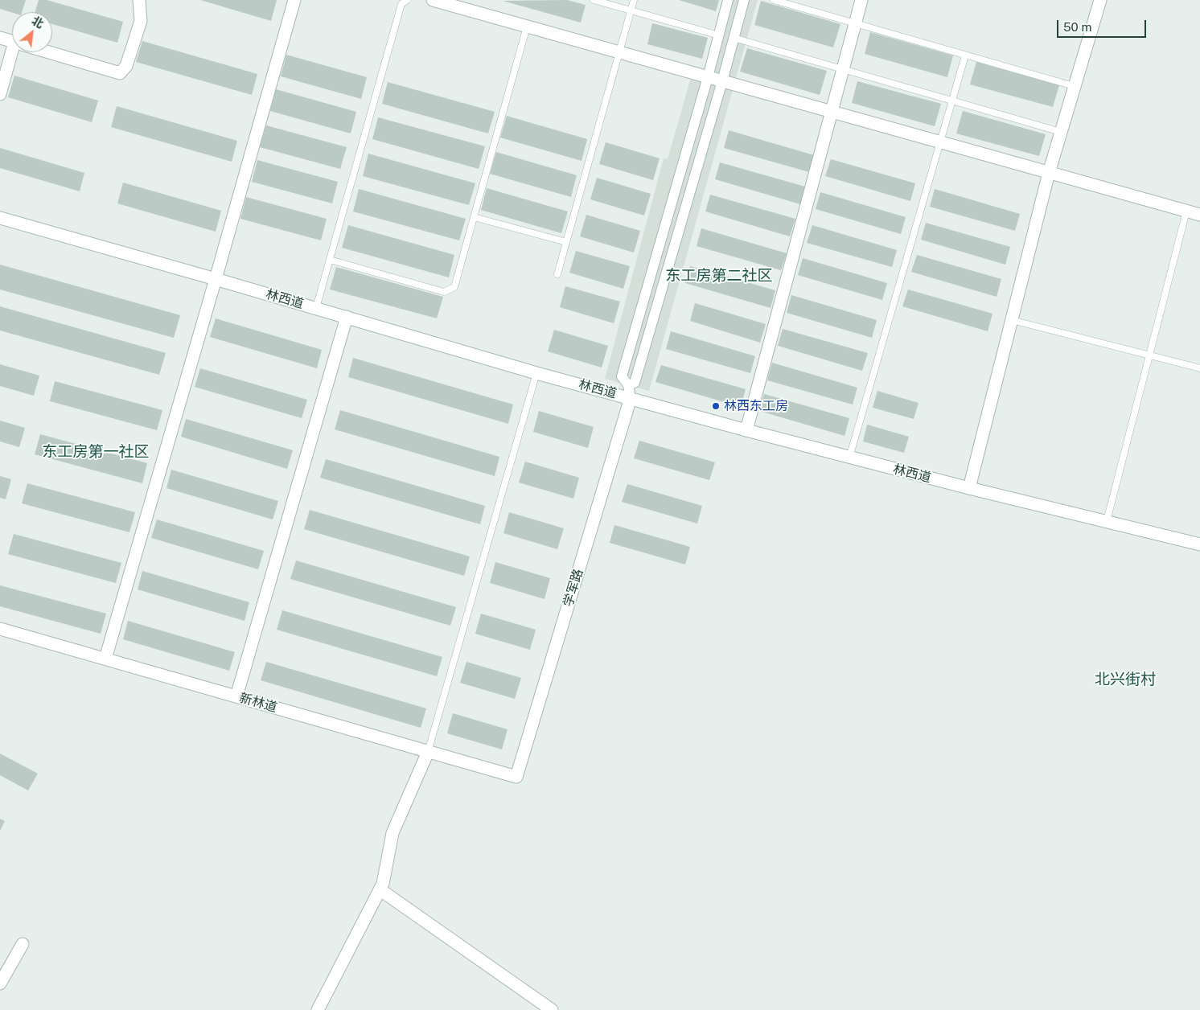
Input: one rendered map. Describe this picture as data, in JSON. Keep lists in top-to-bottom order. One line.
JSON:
{"streets":{"street":["林西道","学军路","新林道"]},"crossings":[["林西道","学军路"],["学军路","新林道"]],"districts":["东工房第二社区","东工房第一社区","北兴街村"],"places":["林西东工房"],"scale_bar":"50 m","north":"top right"}
